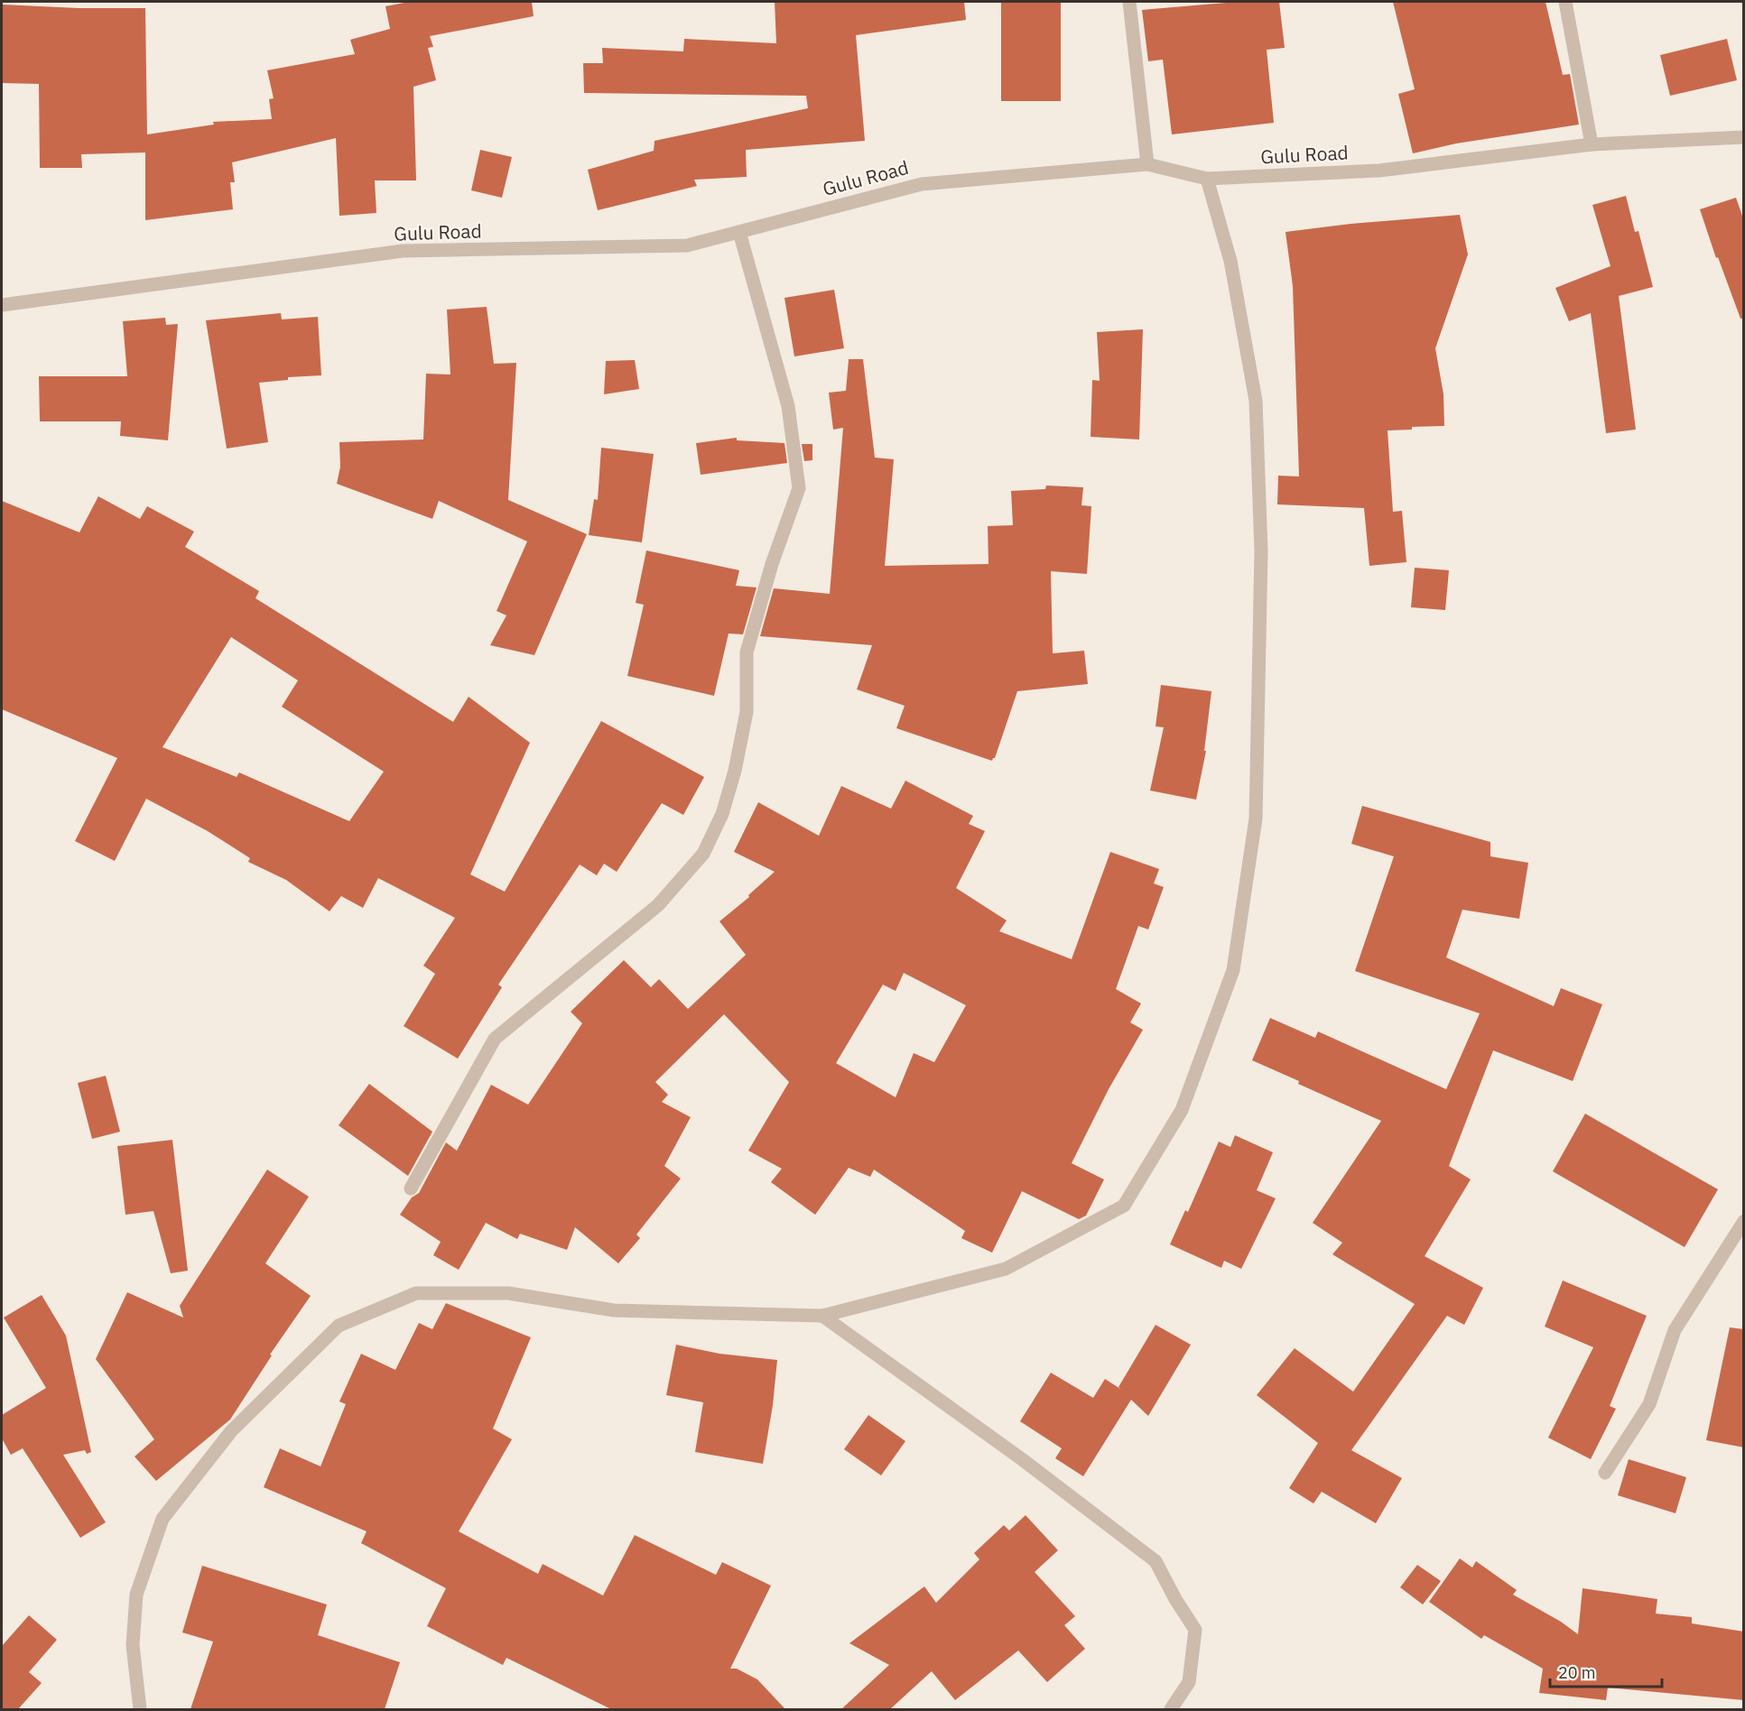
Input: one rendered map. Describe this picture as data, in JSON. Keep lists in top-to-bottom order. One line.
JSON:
{"streets":{"street":["Gulu Road"]},"scale_bar":"20 m"}
